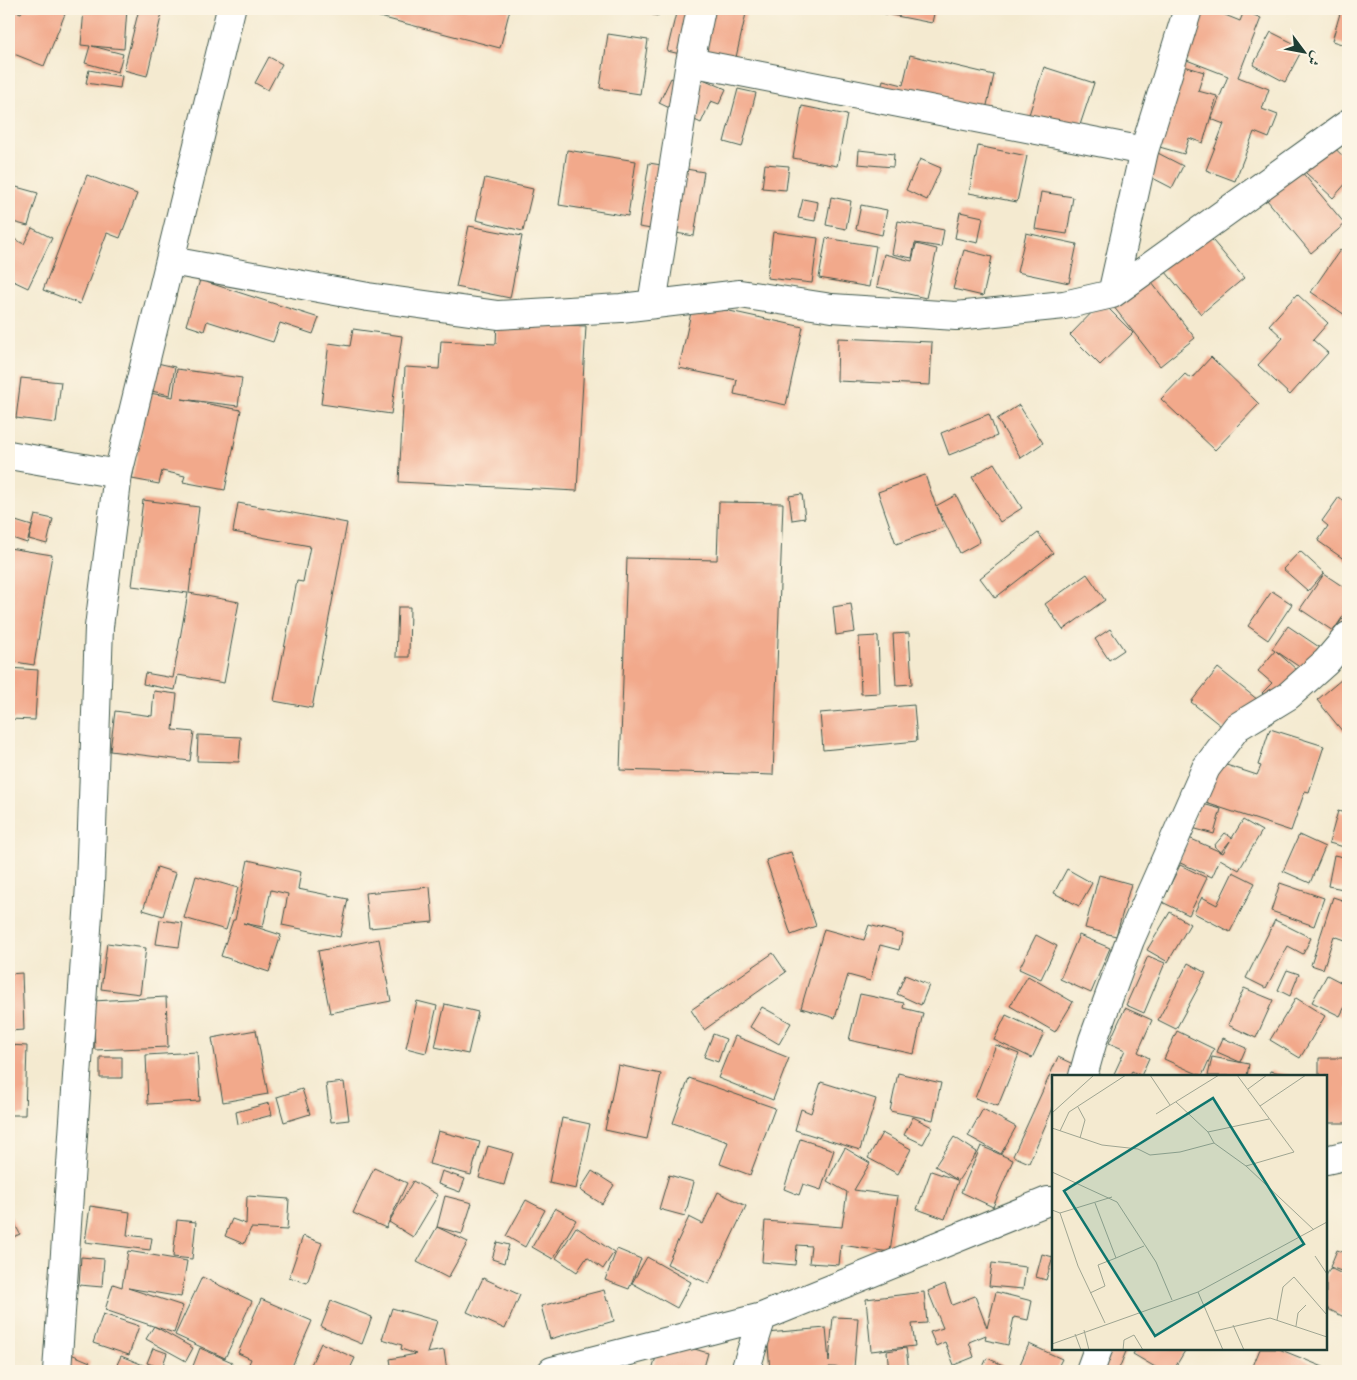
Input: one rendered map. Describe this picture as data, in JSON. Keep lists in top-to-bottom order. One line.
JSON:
{"north":"bottom right"}
